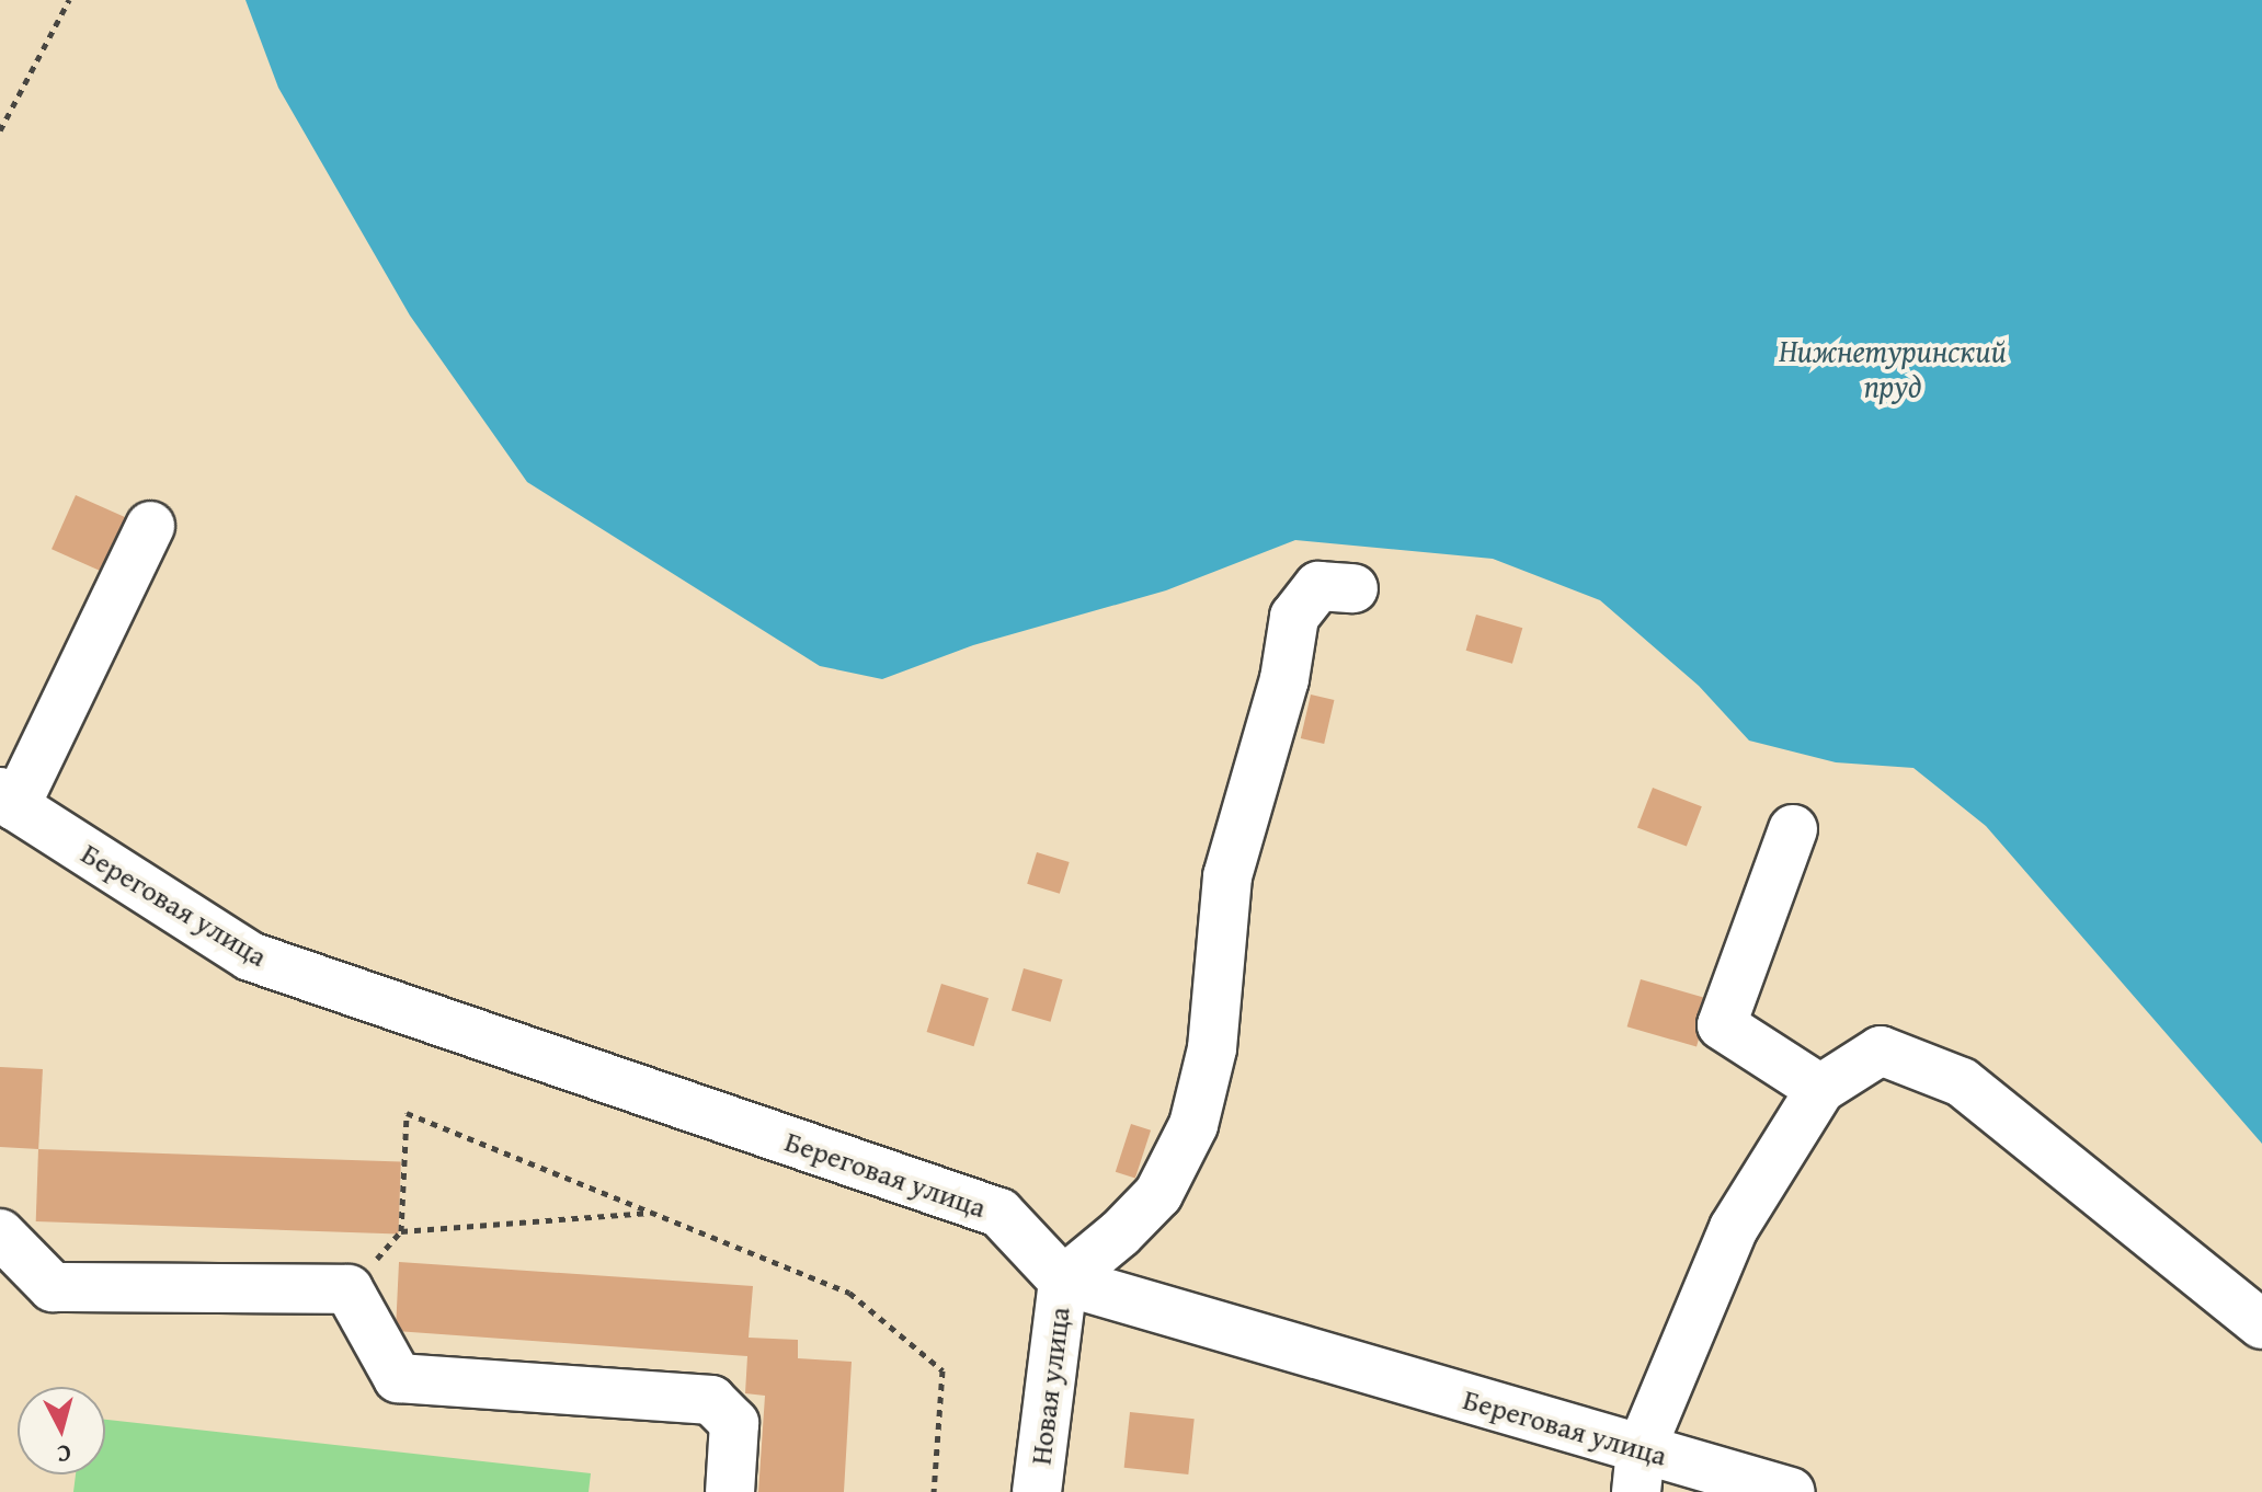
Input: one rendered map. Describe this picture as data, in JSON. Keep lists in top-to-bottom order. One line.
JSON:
{"streets":{"street":["Береговая улица","Новая улица"]},"crossings":[["Береговая улица","Новая улица"]],"water":["Нижнетуринский пруд"],"north":"bottom"}
